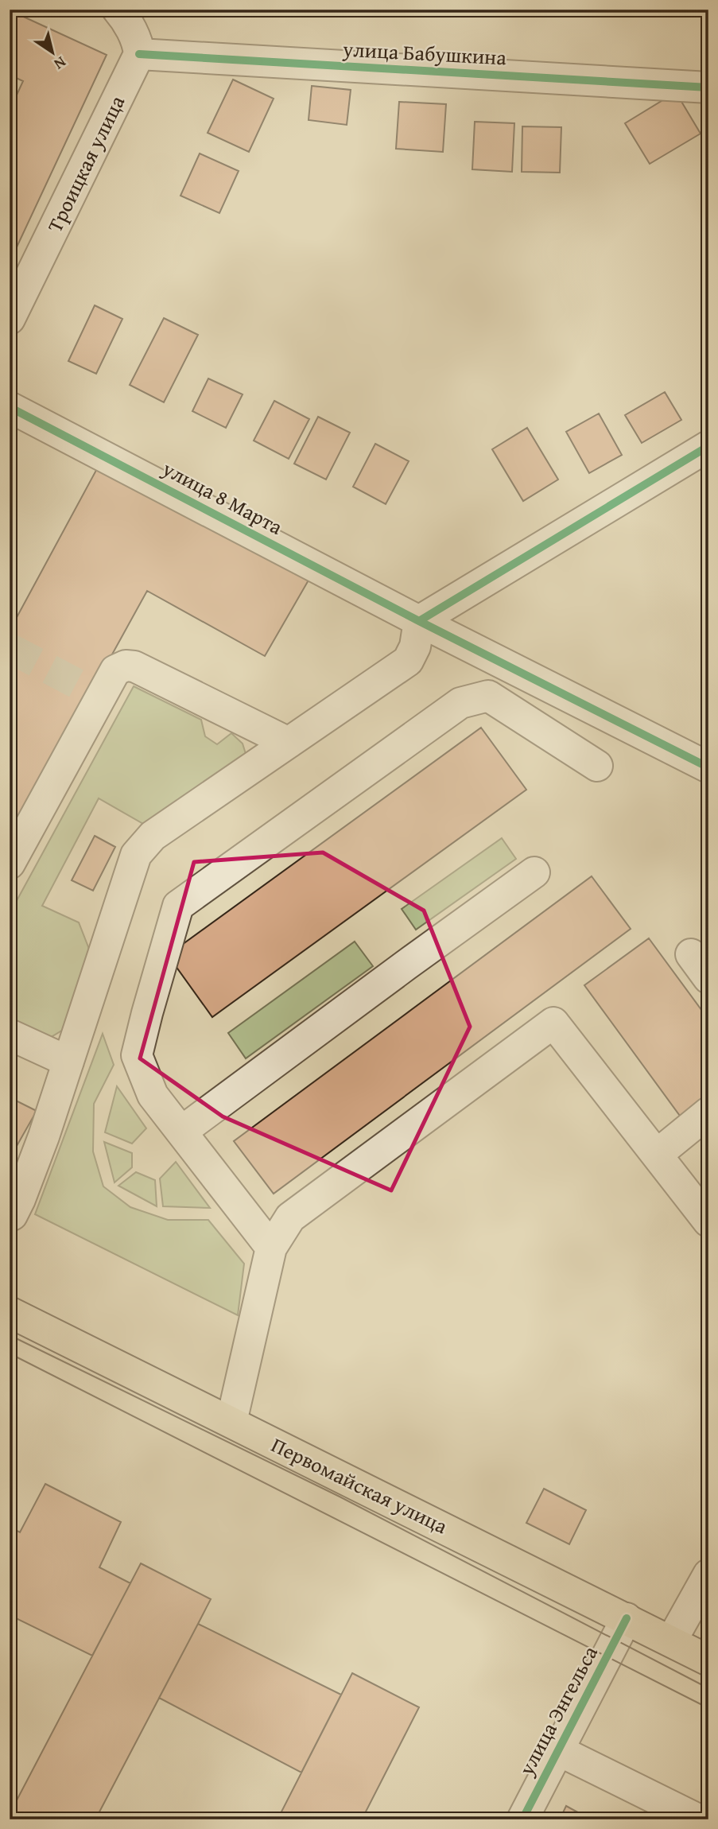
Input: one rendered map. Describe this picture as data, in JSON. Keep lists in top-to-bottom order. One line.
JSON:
{"streets":{"main road":["Первомайская улица"],"street":["улица Бабушкина","Троицкая улица","улица 8 Марта","улица Энгельса"]},"crossings":[["улица Бабушкина","Троицкая улица"],["Первомайская улица","улица Энгельса"]],"north":"bottom right"}
